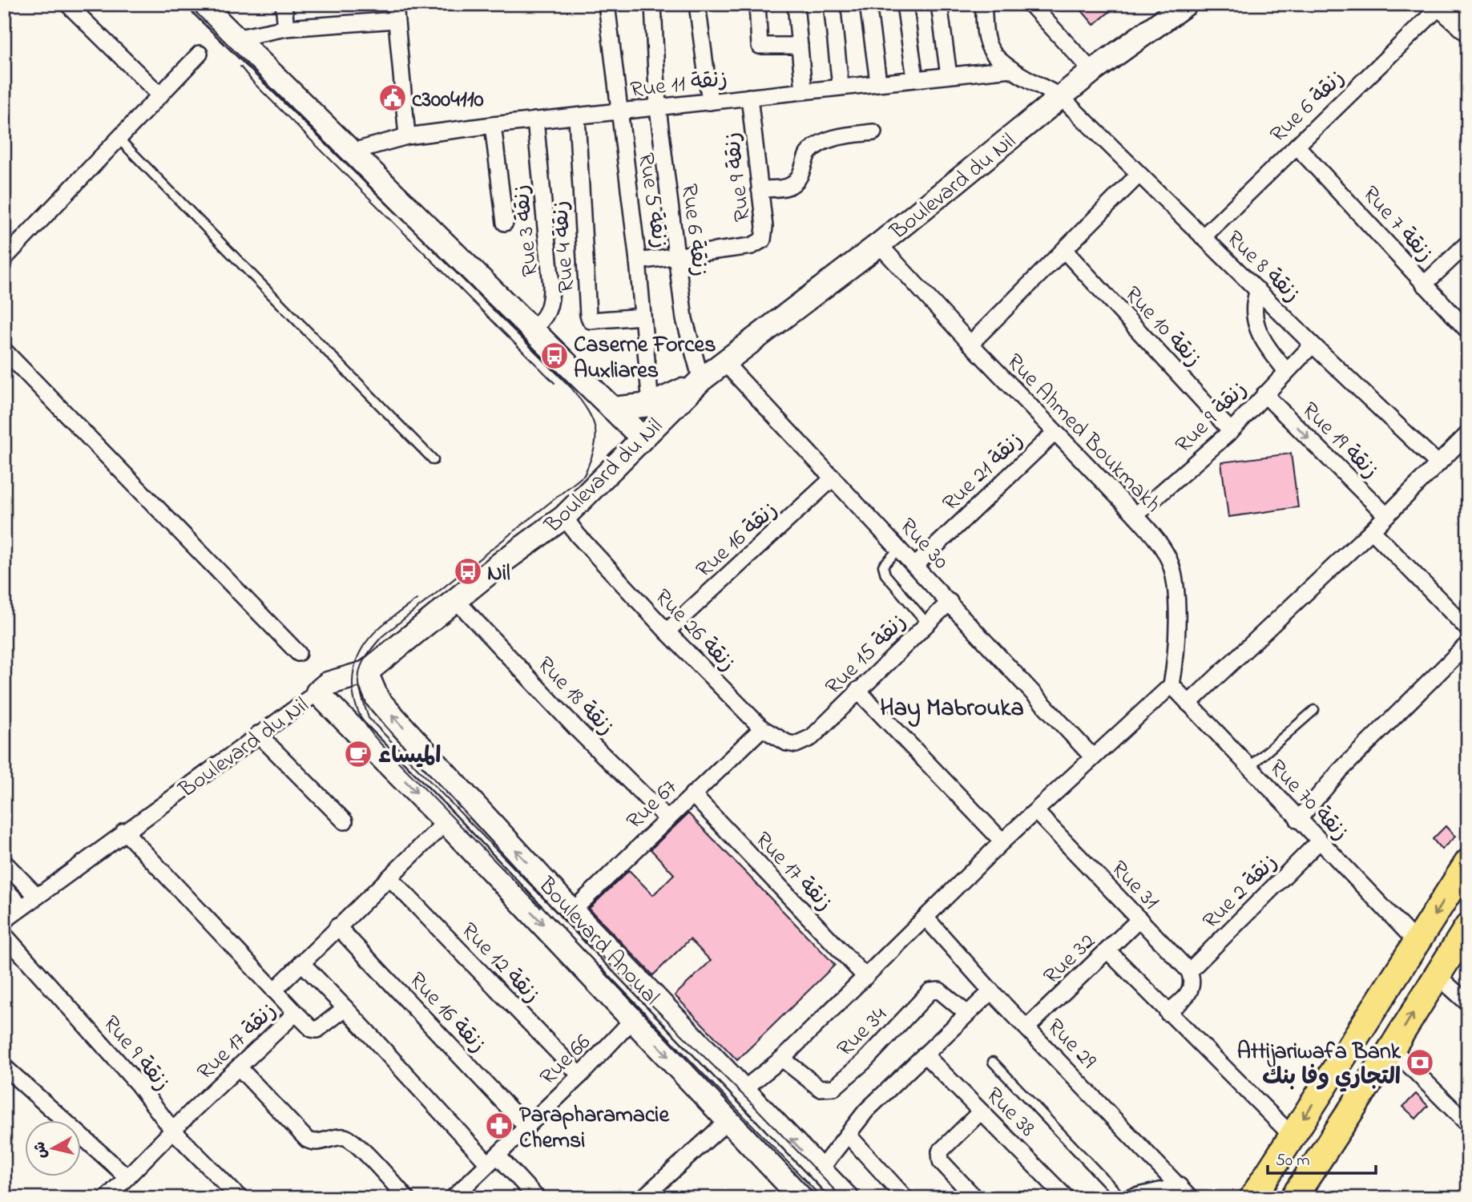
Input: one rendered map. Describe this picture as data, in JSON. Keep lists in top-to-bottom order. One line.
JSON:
{"streets":{"street":["Rue 11 زنقة","Rue 6 زنقة","Rue 9 زنقة","Boulevard du Nil","Rue 5 زنقة","Rue 7 زنقة","Rue 3 زنقة","Rue 4 زنقة","Rue 8 زنقة","Rue 10 زنقة","Rue Ahmed Boukmakh","Rue 19 زنقة","Rue 21 زنقة","Rue 16 زنقة","Rue 30","Rue 26 زنقة","Rue 15 زنقة","Rue 18 زنقة","Rue 70 زنقة","Rue 67","Rue 17 زنقة","Rue 31","Rue 2 زنقة","Boulevard Anoual","Rue 32","Rue 12 زنقة","Rue 34","Rue 29","Rue 66","Rue 38"]},"crossings":[["Rue 11 زنقة","Rue 6 زنقة"],["Rue 11 زنقة","Rue 9 زنقة"],["Rue 11 زنقة","Rue 5 زنقة"],["Rue 11 زنقة","Rue 3 زنقة"],["Rue 11 زنقة","Rue 4 زنقة"],["Rue 11 زنقة","Rue 8 زنقة"],["Rue 6 زنقة","Rue 9 زنقة"],["Rue 6 زنقة","Boulevard du Nil"],["Rue 6 زنقة","Rue 5 زنقة"],["Rue 6 زنقة","Rue 7 زنقة"],["Rue 6 زنقة","Rue 8 زنقة"],["Rue 9 زنقة","Rue 5 زنقة"],["Rue 9 زنقة","Rue 8 زنقة"],["Rue 9 زنقة","Rue 10 زنقة"],["Rue 9 زنقة","Rue Ahmed Boukmakh"],["Rue 9 زنقة","Rue 19 زنقة"],["Rue 9 زنقة","Rue 17 زنقة"],["Boulevard du Nil","Rue 8 زنقة"],["Boulevard du Nil","Rue Ahmed Boukmakh"],["Boulevard du Nil","Rue 30"],["Boulevard du Nil","Rue 26 زنقة"],["Boulevard du Nil","Rue 18 زنقة"],["Boulevard du Nil","Boulevard Anoual"],["Rue Ahmed Boukmakh","Rue 21 زنقة"],["Rue Ahmed Boukmakh","Rue 70 زنقة"],["Rue 21 زنقة","Rue 30"],["Rue 16 زنقة","Rue 30"],["Rue 16 زنقة","Rue 26 زنقة"],["Rue 16 زنقة","Rue 66"],["Rue 30","Rue 15 زنقة"],["Rue 26 زنقة","Rue 15 زنقة"],["Rue 26 زنقة","Rue 67"],["Rue 18 زنقة","Rue 67"],["Rue 70 زنقة","Rue 2 زنقة"],["Rue 67","Rue 17 زنقة"],["Rue 67","Boulevard Anoual"],["Rue 31","Rue 2 زنقة"],["Rue 31","Rue 32"],["Boulevard Anoual","Rue 66"],["Rue 32","Rue 29"],["Rue 12 زنقة","Rue 66"]],"one_way":["Rue 19 زنقة"],"districts":["Hay Mabrouka"],"places":{"public building":["c3004110"],"bus stop":["Caserne Forces Auxliares","Nil"],"cafe":["الميساء"],"bank":["Attijariwafa Bank التجاري وفا بنك"],"pharmacy":["Parapharamacie Chemsi"]},"scale_bar":"50 m","north":"left"}
